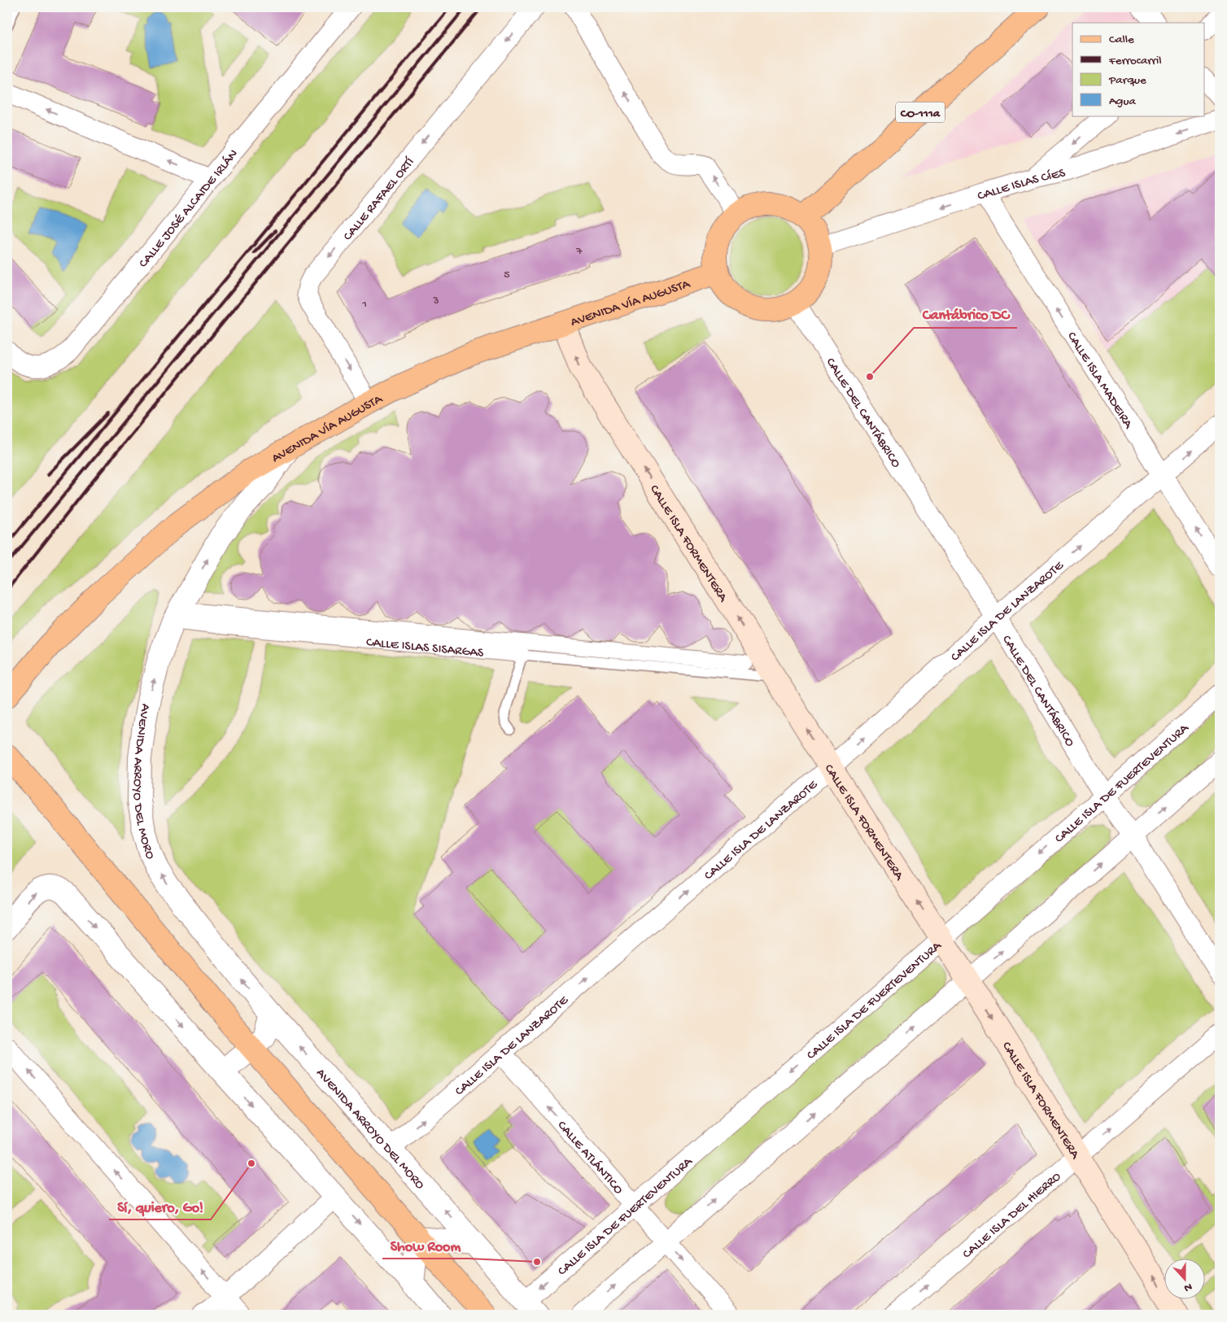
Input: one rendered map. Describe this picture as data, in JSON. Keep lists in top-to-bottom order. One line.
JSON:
{"streets":{"main road":["CO-111a","AVENIDA VÍA AUGUSTA","CALLE ISLA FORMENTERA"],"street":["CALLE ISLAS CÍES","CALLE RAFAEL ORTÍ","CALLE JOSÉ ALCAIDE IRLÁN","CALLE ISLA MADEIRA","CALLE DEL CANTÁBRICO","CALLE ISLA DE LANZAROTE","CALLE ISLAS SISARGAS","AVENIDA ARROYO DEL MORO","CALLE ISLA DE FUERTEVENTURA","CALLE ATLÁNTICO","CALLE ISLA DEL HIERRO"]},"crossings":[["CO-111a","CALLE ISLAS CÍES"],["CO-111a","AVENIDA VÍA AUGUSTA"],["CO-111a","CALLE DEL CANTÁBRICO"],["CALLE ISLAS CÍES","AVENIDA VÍA AUGUSTA"],["CALLE ISLAS CÍES","CALLE ISLA MADEIRA"],["CALLE ISLAS CÍES","CALLE DEL CANTÁBRICO"],["CALLE RAFAEL ORTÍ","AVENIDA VÍA AUGUSTA"],["AVENIDA VÍA AUGUSTA","CALLE DEL CANTÁBRICO"],["AVENIDA VÍA AUGUSTA","CALLE ISLA FORMENTERA"],["AVENIDA VÍA AUGUSTA","AVENIDA ARROYO DEL MORO"],["CALLE ISLA MADEIRA","CALLE ISLA DE LANZAROTE"],["CALLE DEL CANTÁBRICO","CALLE ISLA DE LANZAROTE"],["CALLE DEL CANTÁBRICO","CALLE ISLA DE FUERTEVENTURA"],["CALLE ISLA FORMENTERA","CALLE ISLA DE LANZAROTE"],["CALLE ISLA FORMENTERA","CALLE ISLAS SISARGAS"],["CALLE ISLA FORMENTERA","CALLE ISLA DE FUERTEVENTURA"],["CALLE ISLA FORMENTERA","CALLE ISLA DEL HIERRO"],["CALLE ISLA DE LANZAROTE","AVENIDA ARROYO DEL MORO"],["CALLE ISLA DE LANZAROTE","CALLE ATLÁNTICO"],["CALLE ISLAS SISARGAS","AVENIDA ARROYO DEL MORO"],["AVENIDA ARROYO DEL MORO","CALLE ISLA DE FUERTEVENTURA"],["CALLE ISLA DE FUERTEVENTURA","CALLE ATLÁNTICO"]],"one_way":["CALLE ISLAS CÍES","CALLE RAFAEL ORTÍ","CALLE ISLA MADEIRA","CALLE ISLA DE LANZAROTE","AVENIDA ARROYO DEL MORO","CALLE ISLA DEL HIERRO"],"places":["Cantábrico DC","Sí, quiero, Go!","Show Room"],"house_numbers":["7","5","3","1"],"legend":["Calle","Ferrocarril","Parque","Agua"],"north":"bottom"}
